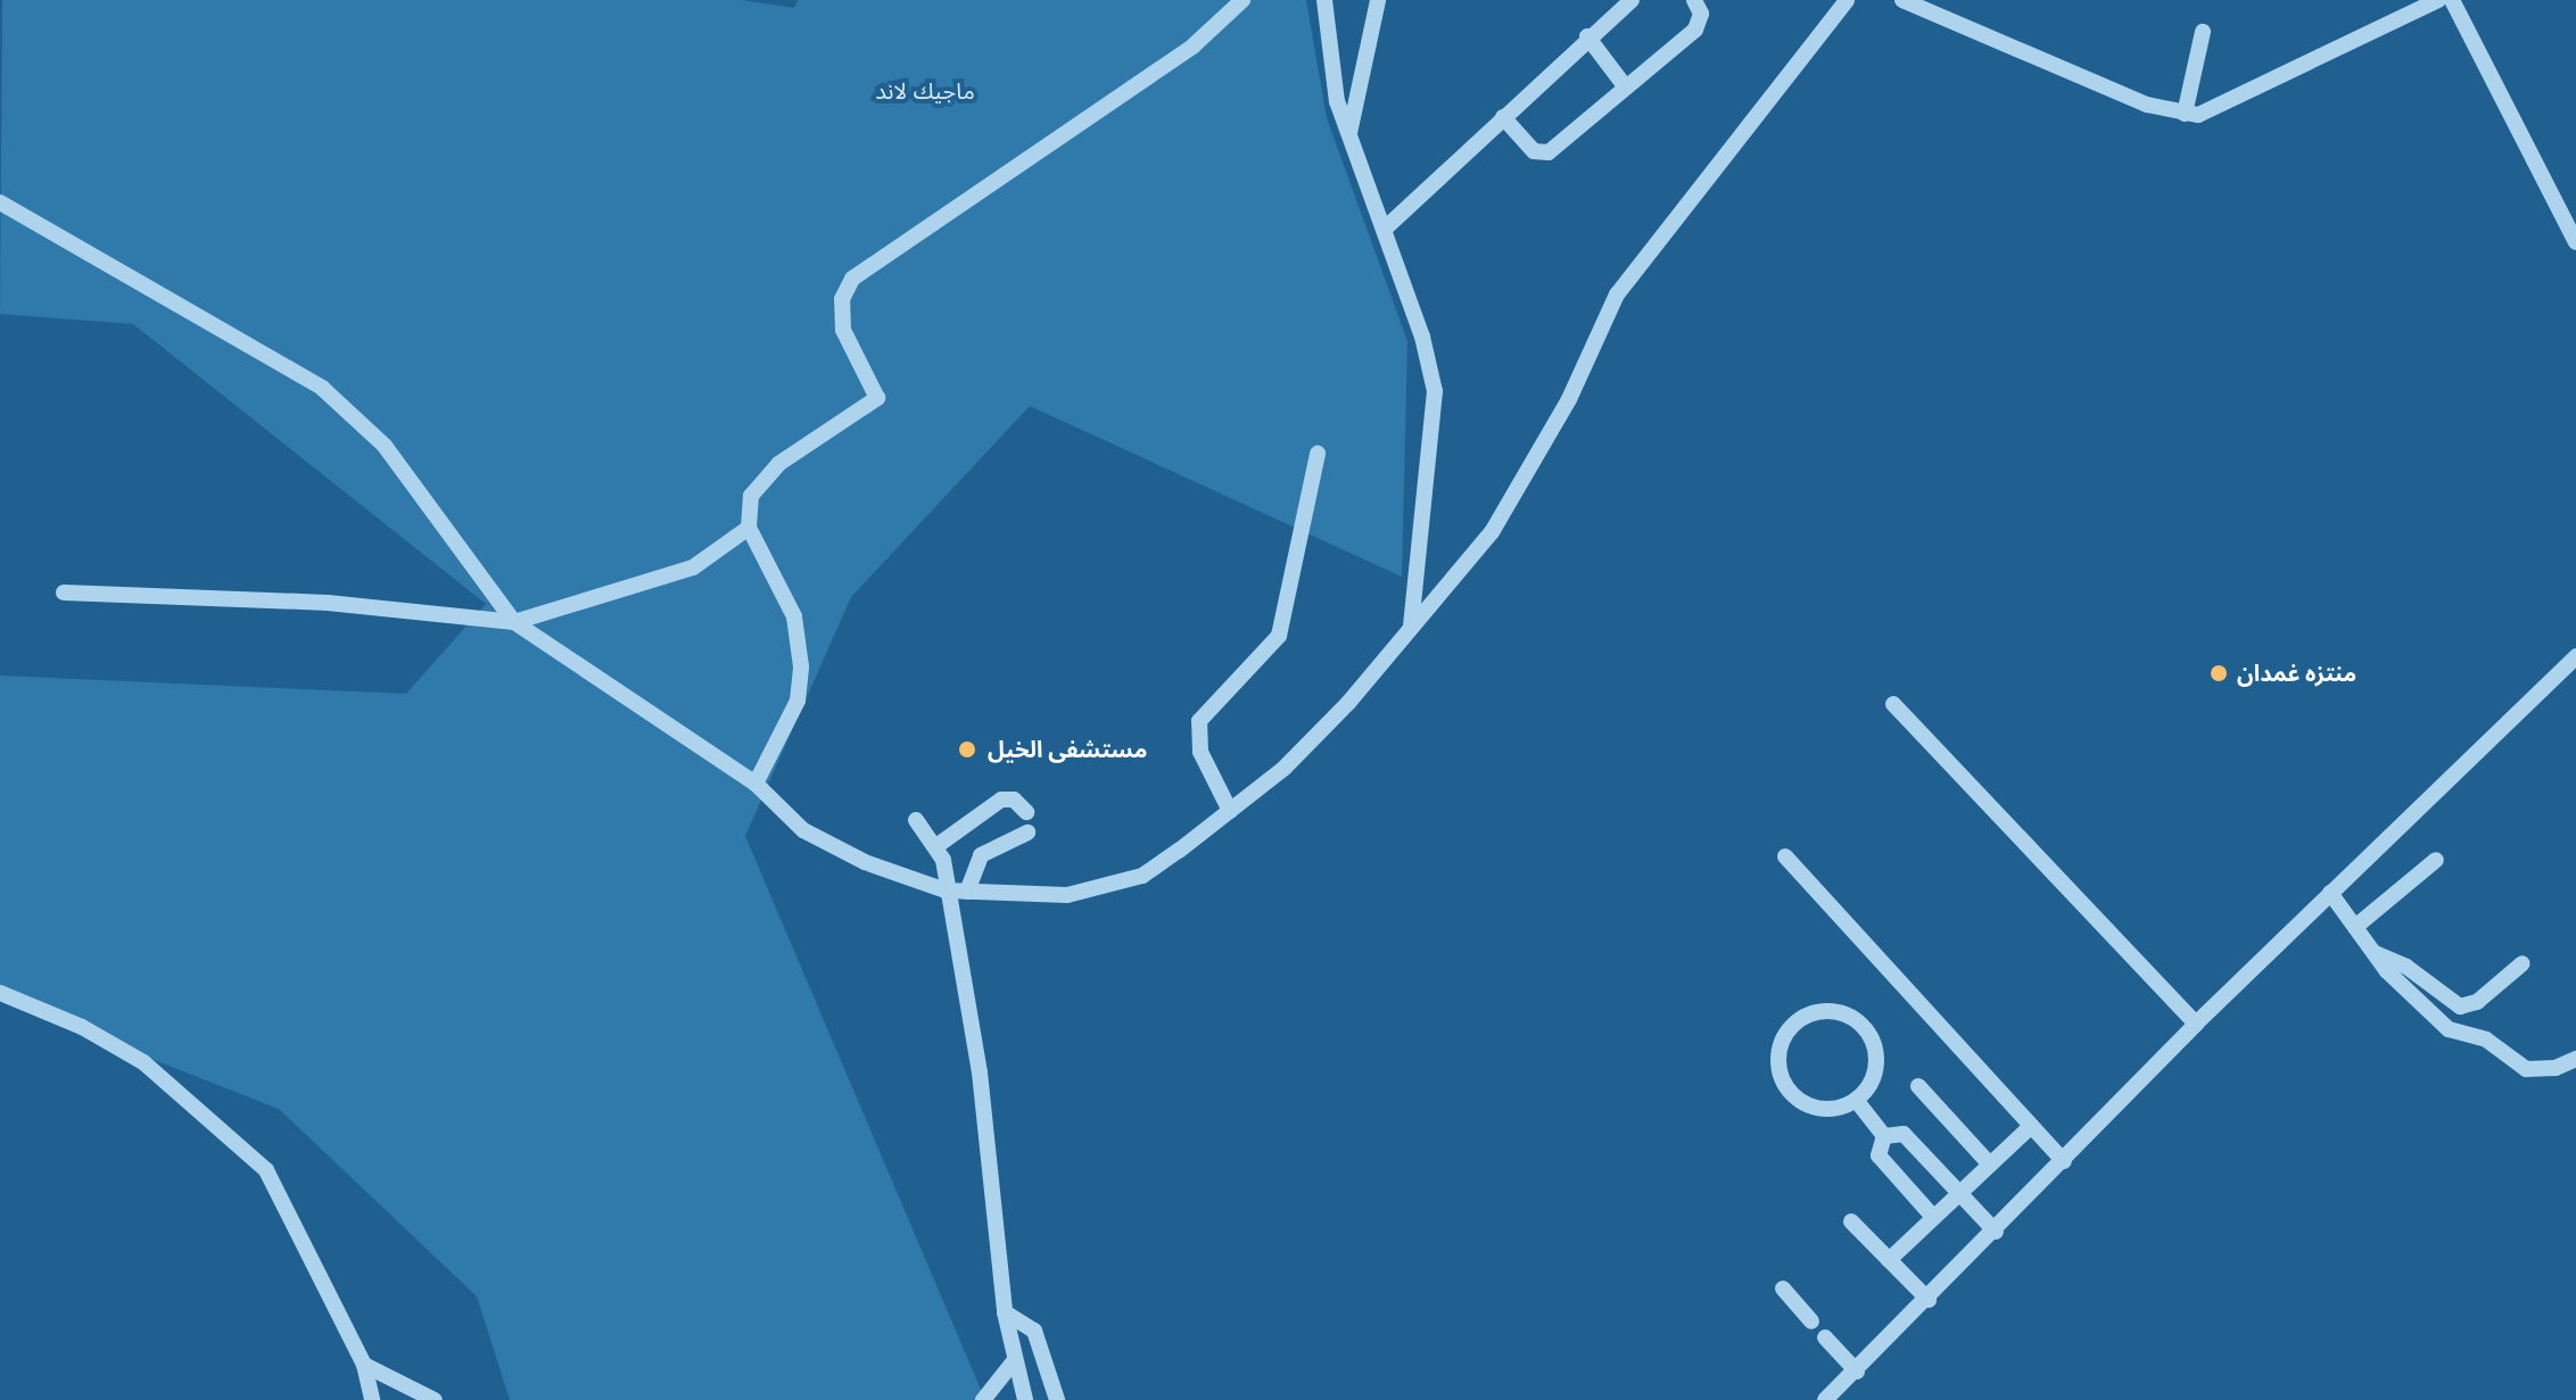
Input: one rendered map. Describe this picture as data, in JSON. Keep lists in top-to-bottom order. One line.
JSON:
{"parks":["ماجيك لاند"],"places":["منتزه غمدان","مستشفى الخيل"]}
